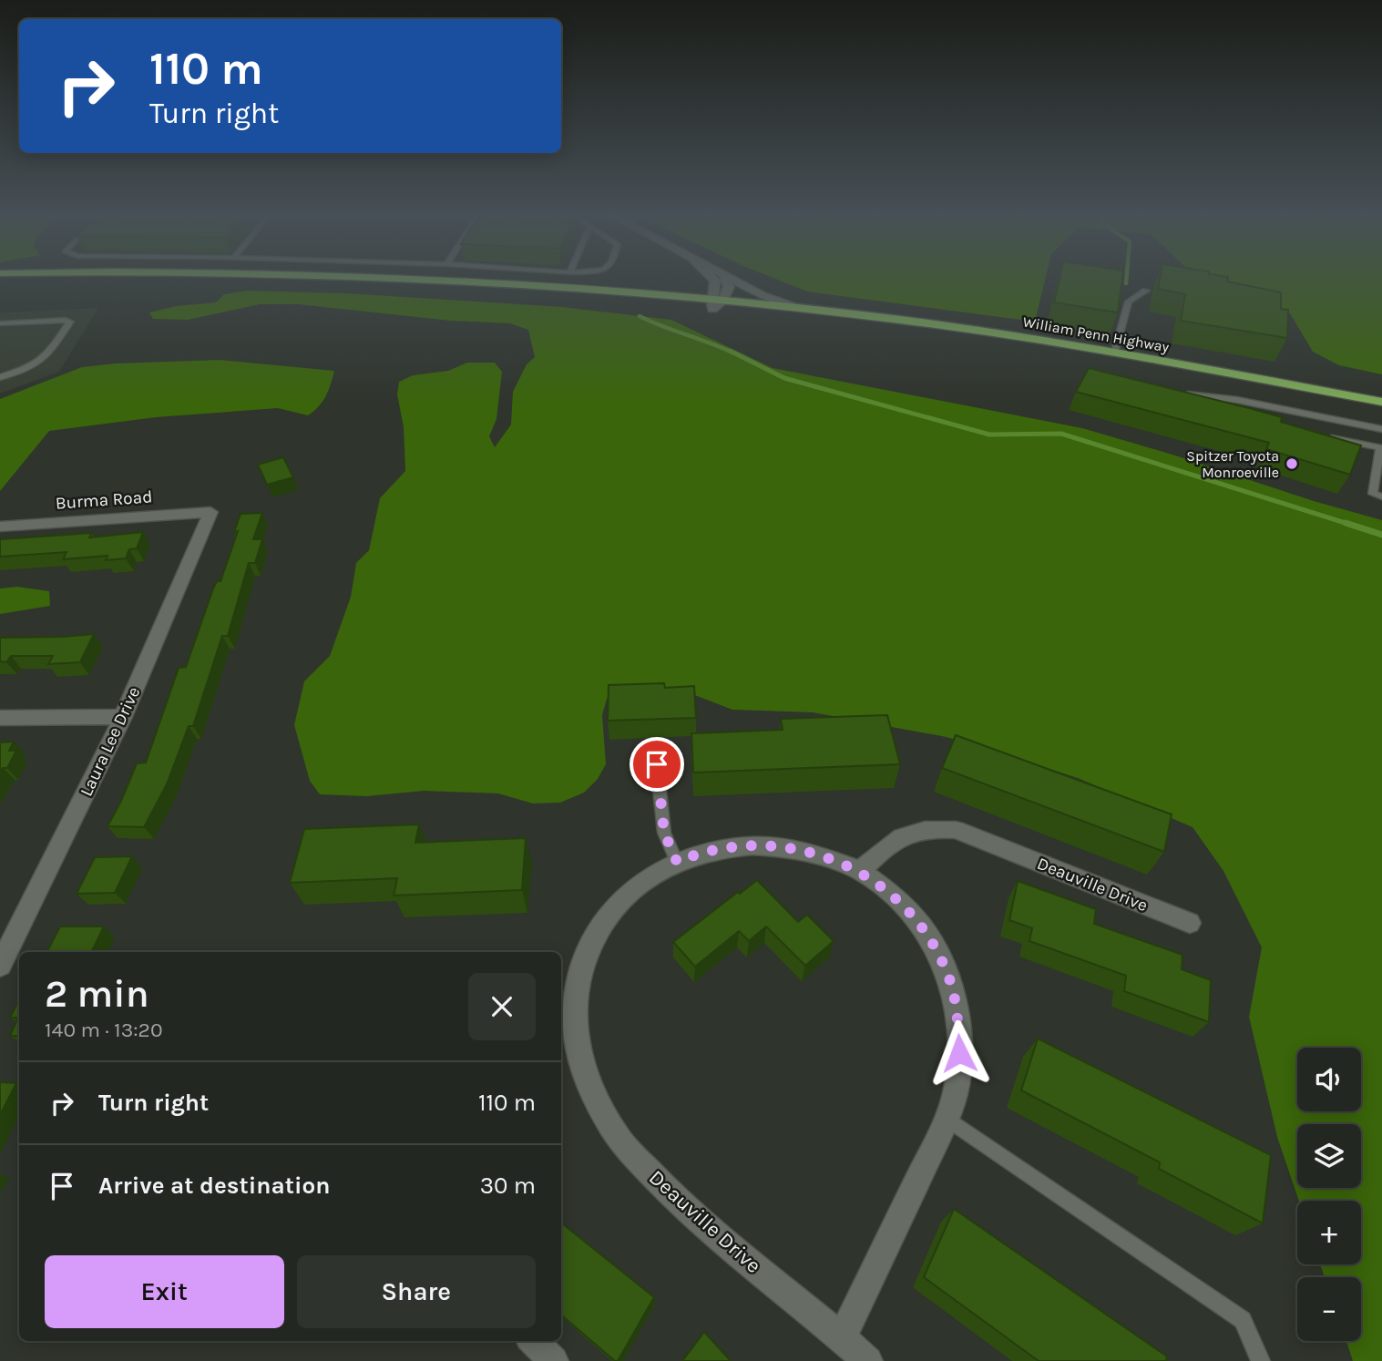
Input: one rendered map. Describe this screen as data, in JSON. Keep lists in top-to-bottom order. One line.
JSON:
{"streets":{"highway":["William Penn Highway"],"street":["Burma Road","Laura Lee Drive","Deauville Drive"]},"crossings":[["Burma Road","Laura Lee Drive"]],"places":["Spitzer Toyota Monroeville"],"page":{"turn":["110 m","Turn right"],"heading":["2 min","140 m · 13:20"],"map_buttons":["+","−"],"list":[{"name":"Turn right","value":"110 m"},{"name":"Arrive at destination","value":"30 m"}],"buttons":["Exit","Share"]}}
